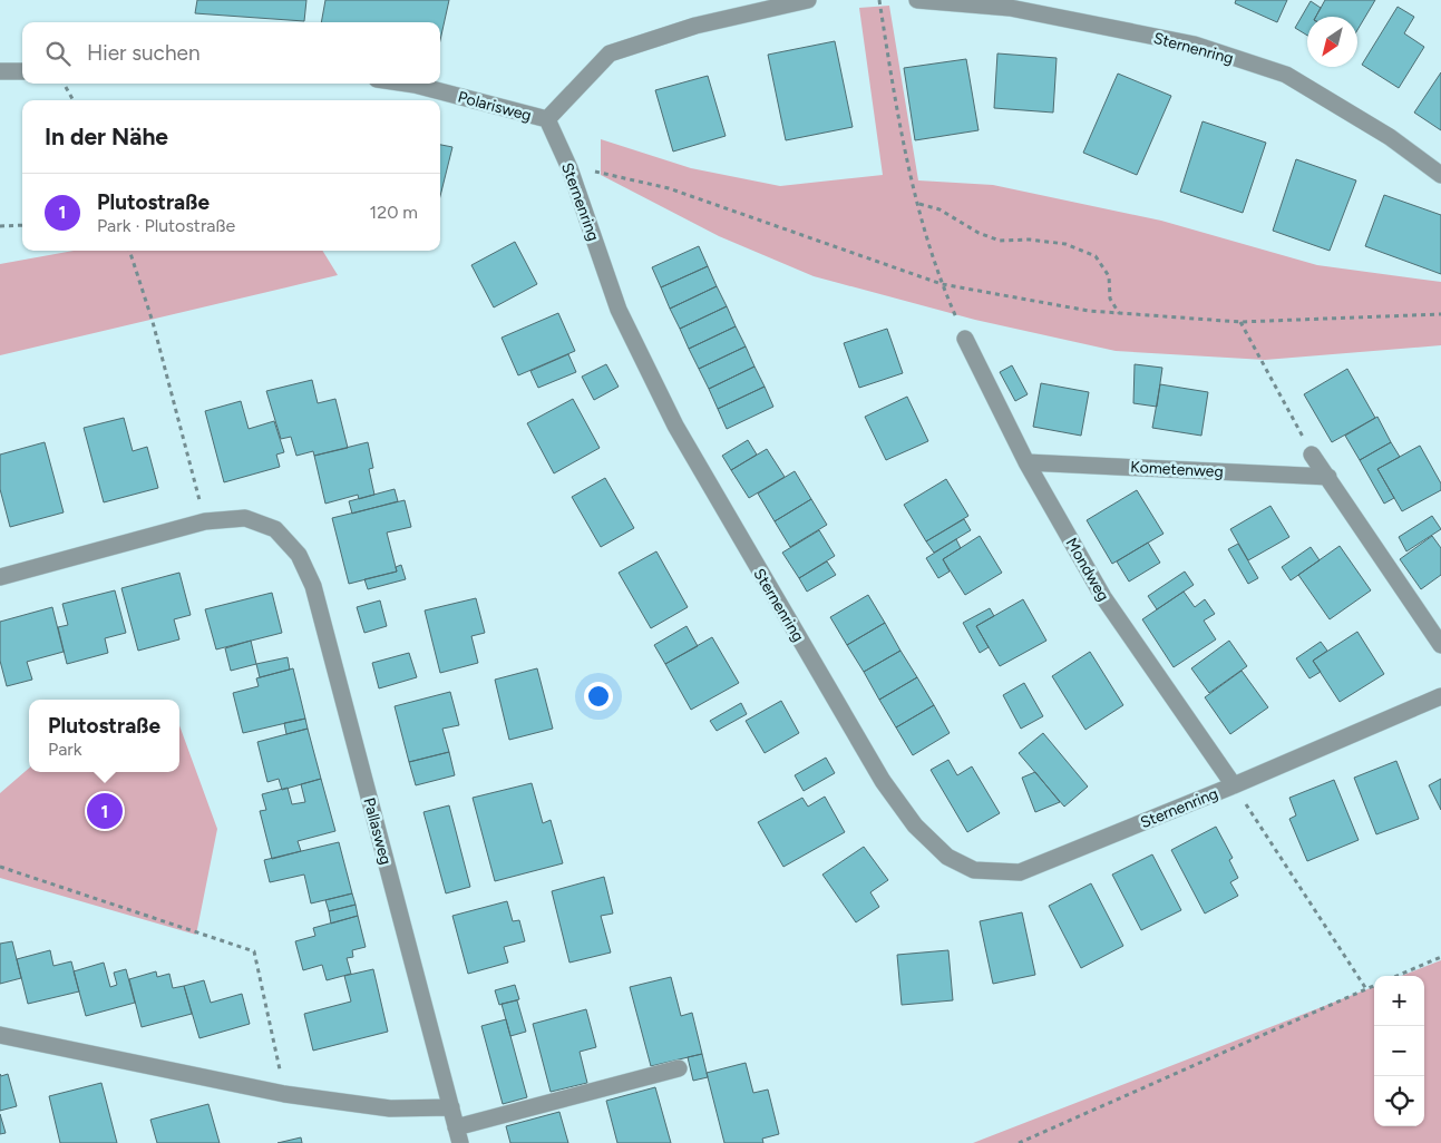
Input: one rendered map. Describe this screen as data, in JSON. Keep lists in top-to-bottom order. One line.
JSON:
{"streets":{"street":["Sternenring","Polarisweg","Kometenweg","Mondweg","Pallasweg"]},"crossings":[["Sternenring","Polarisweg"],["Sternenring","Mondweg"],["Kometenweg","Mondweg"]],"north":"bottom left","page":{"search":"Hier suchen","heading":"In der Nähe","list":[{"mark":"1","name":"Plutostraße","note":"Park · Plutostraße","value":"120 m"}],"popup":["Plutostraße","Park"],"pins":"1","map_buttons":["+","−"]}}
